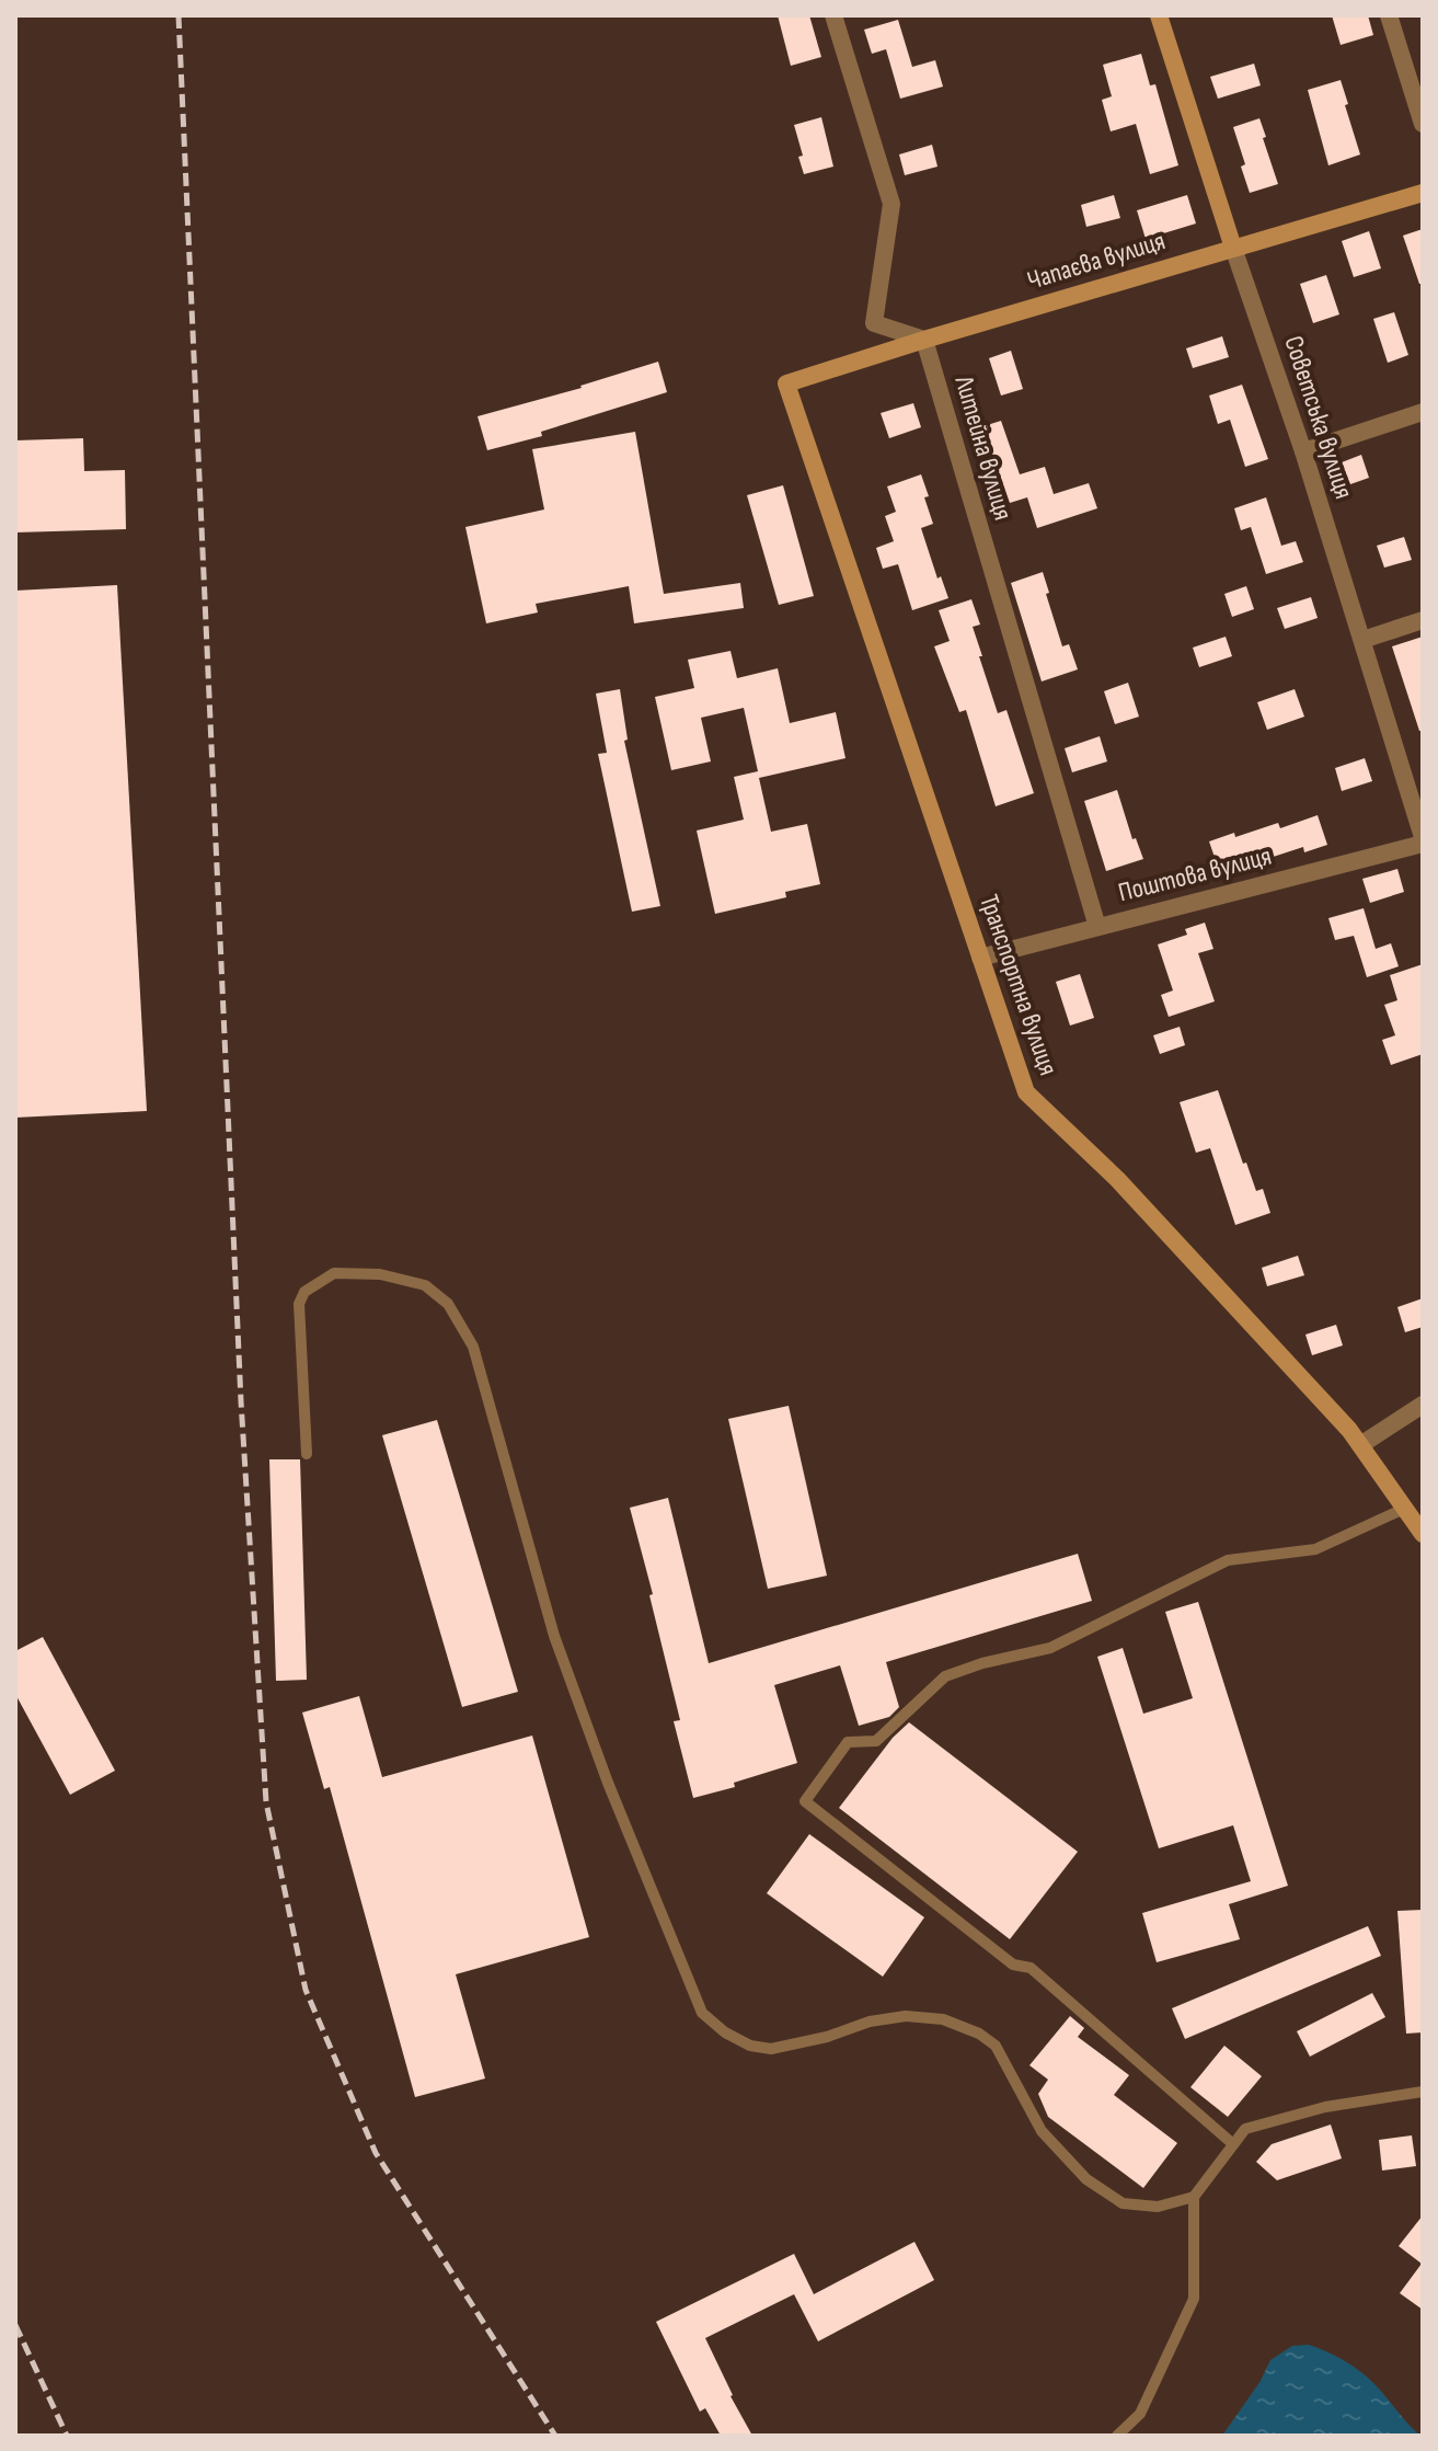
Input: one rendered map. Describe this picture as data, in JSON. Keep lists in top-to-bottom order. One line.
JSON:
{"streets":{"street":["Чапаєва вулиця","Советська вулиця","Литейна вулиця","Поштова вулиця","Транспортна вулиця"]},"crossings":[["Чапаєва вулиця","Советська вулиця"],["Чапаєва вулиця","Литейна вулиця"],["Чапаєва вулиця","Транспортна вулиця"],["Советська вулиця","Поштова вулиця"],["Литейна вулиця","Поштова вулиця"],["Поштова вулиця","Транспортна вулиця"]]}
